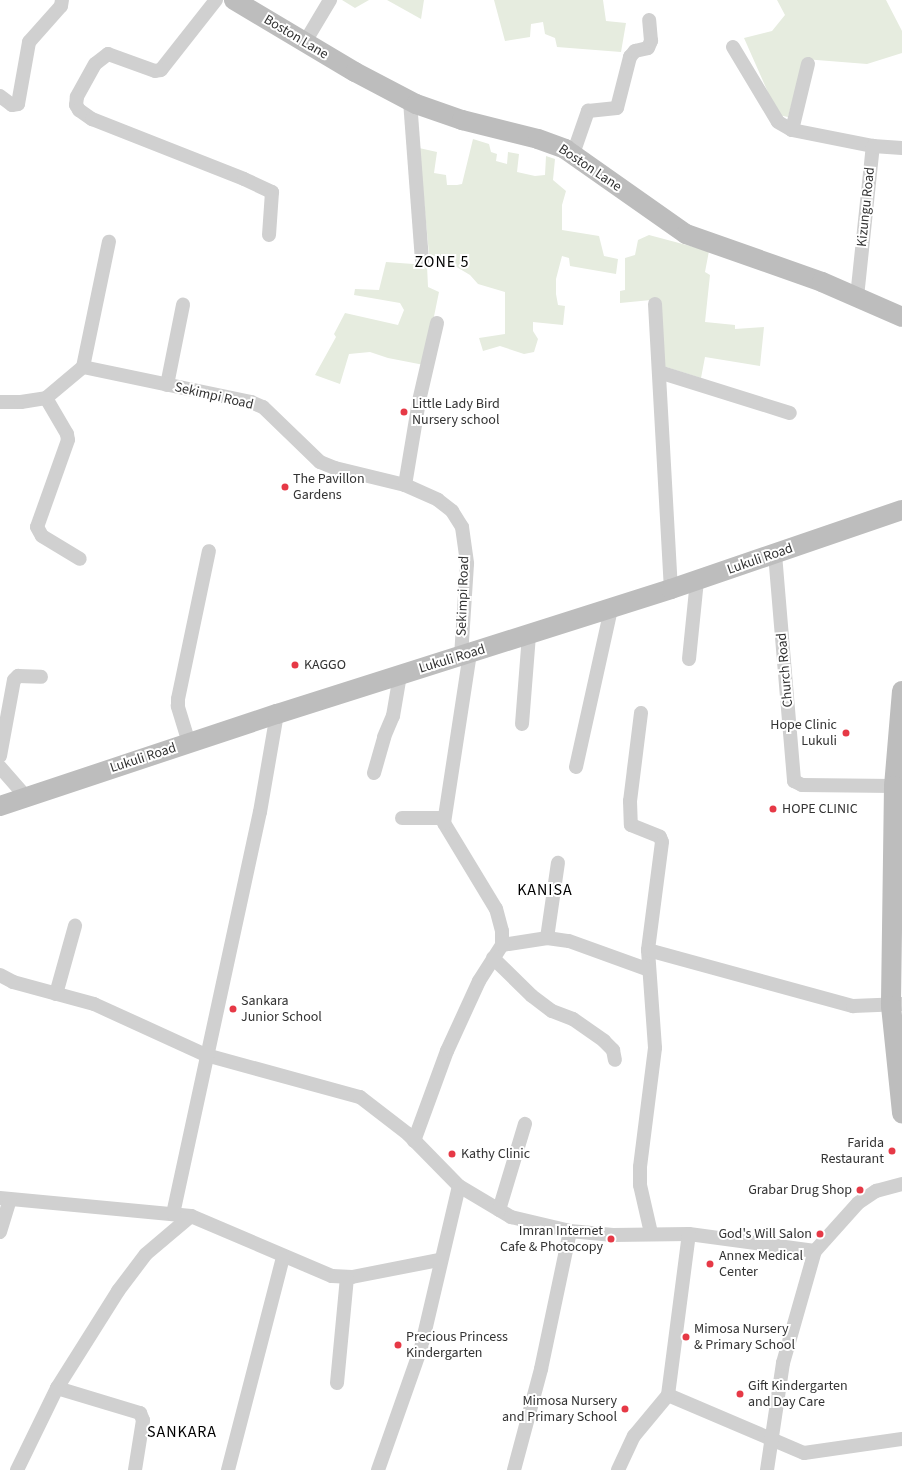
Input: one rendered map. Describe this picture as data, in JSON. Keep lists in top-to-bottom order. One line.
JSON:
{"streets":{"street":["Boston Lane","Kizungu Road","Sekimpi Road","Lukuli Road","Church Road"]},"crossings":[["Boston Lane","Kizungu Road"],["Sekimpi Road","Lukuli Road"],["Lukuli Road","Church Road"]],"districts":["ZONE 5","KANISA","SANKARA"],"places":["Little Lady Bird Nursery school","The Pavillon Gardens","KAGGO","Hope Clinic Lukuli","HOPE CLINIC","Sankara Junior School","Farida Restaurant","Kathy Clinic","Grabar Drug Shop","God's Will Salon","Imran Internet Cafe & Photocopy","Annex Medical Center","Mimosa Nursery & Primary School","Precious Princess Kindergarten","Gift Kindergarten and Day Care","Mimosa Nursery and Primary School"]}
